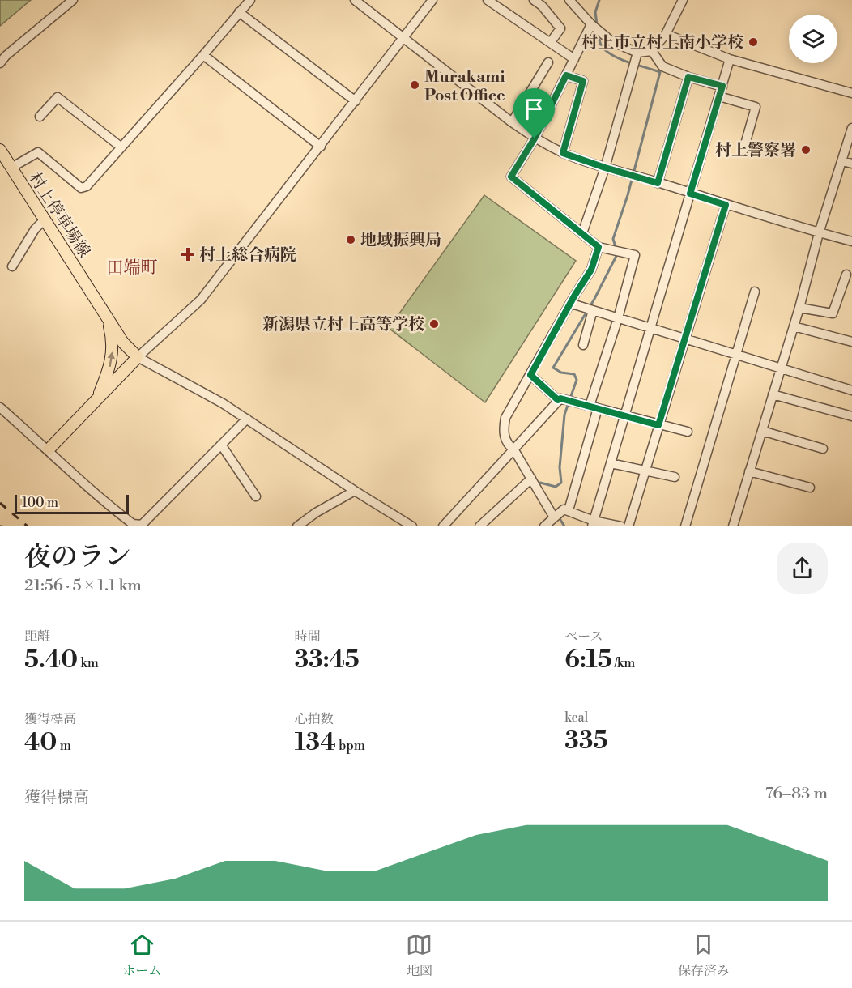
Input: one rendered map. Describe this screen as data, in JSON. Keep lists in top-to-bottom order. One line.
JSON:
{"streets":{"main road":["村上停車場線"]},"districts":["田端町"],"places":{"other":["村上市立村上南小学校","Murakami Post Office","村上警察署","地域振興局","新潟県立村上高等学校"],"health":["村上総合病院"]},"scale_bar":"100 m","page":{"scale":"100 m","heading":["夜のラン","21:56 · 5 × 1.1 km"],"stats":[["距離","5.40 km"],["時間","33:45"],["ペース","6:15 /km"],["獲得標高","40 m"],["心拍数","134 bpm"],["kcal","335"]],"chart":["獲得標高","76–83 m"],"tabs":["ホーム","地図","保存済み"]}}
